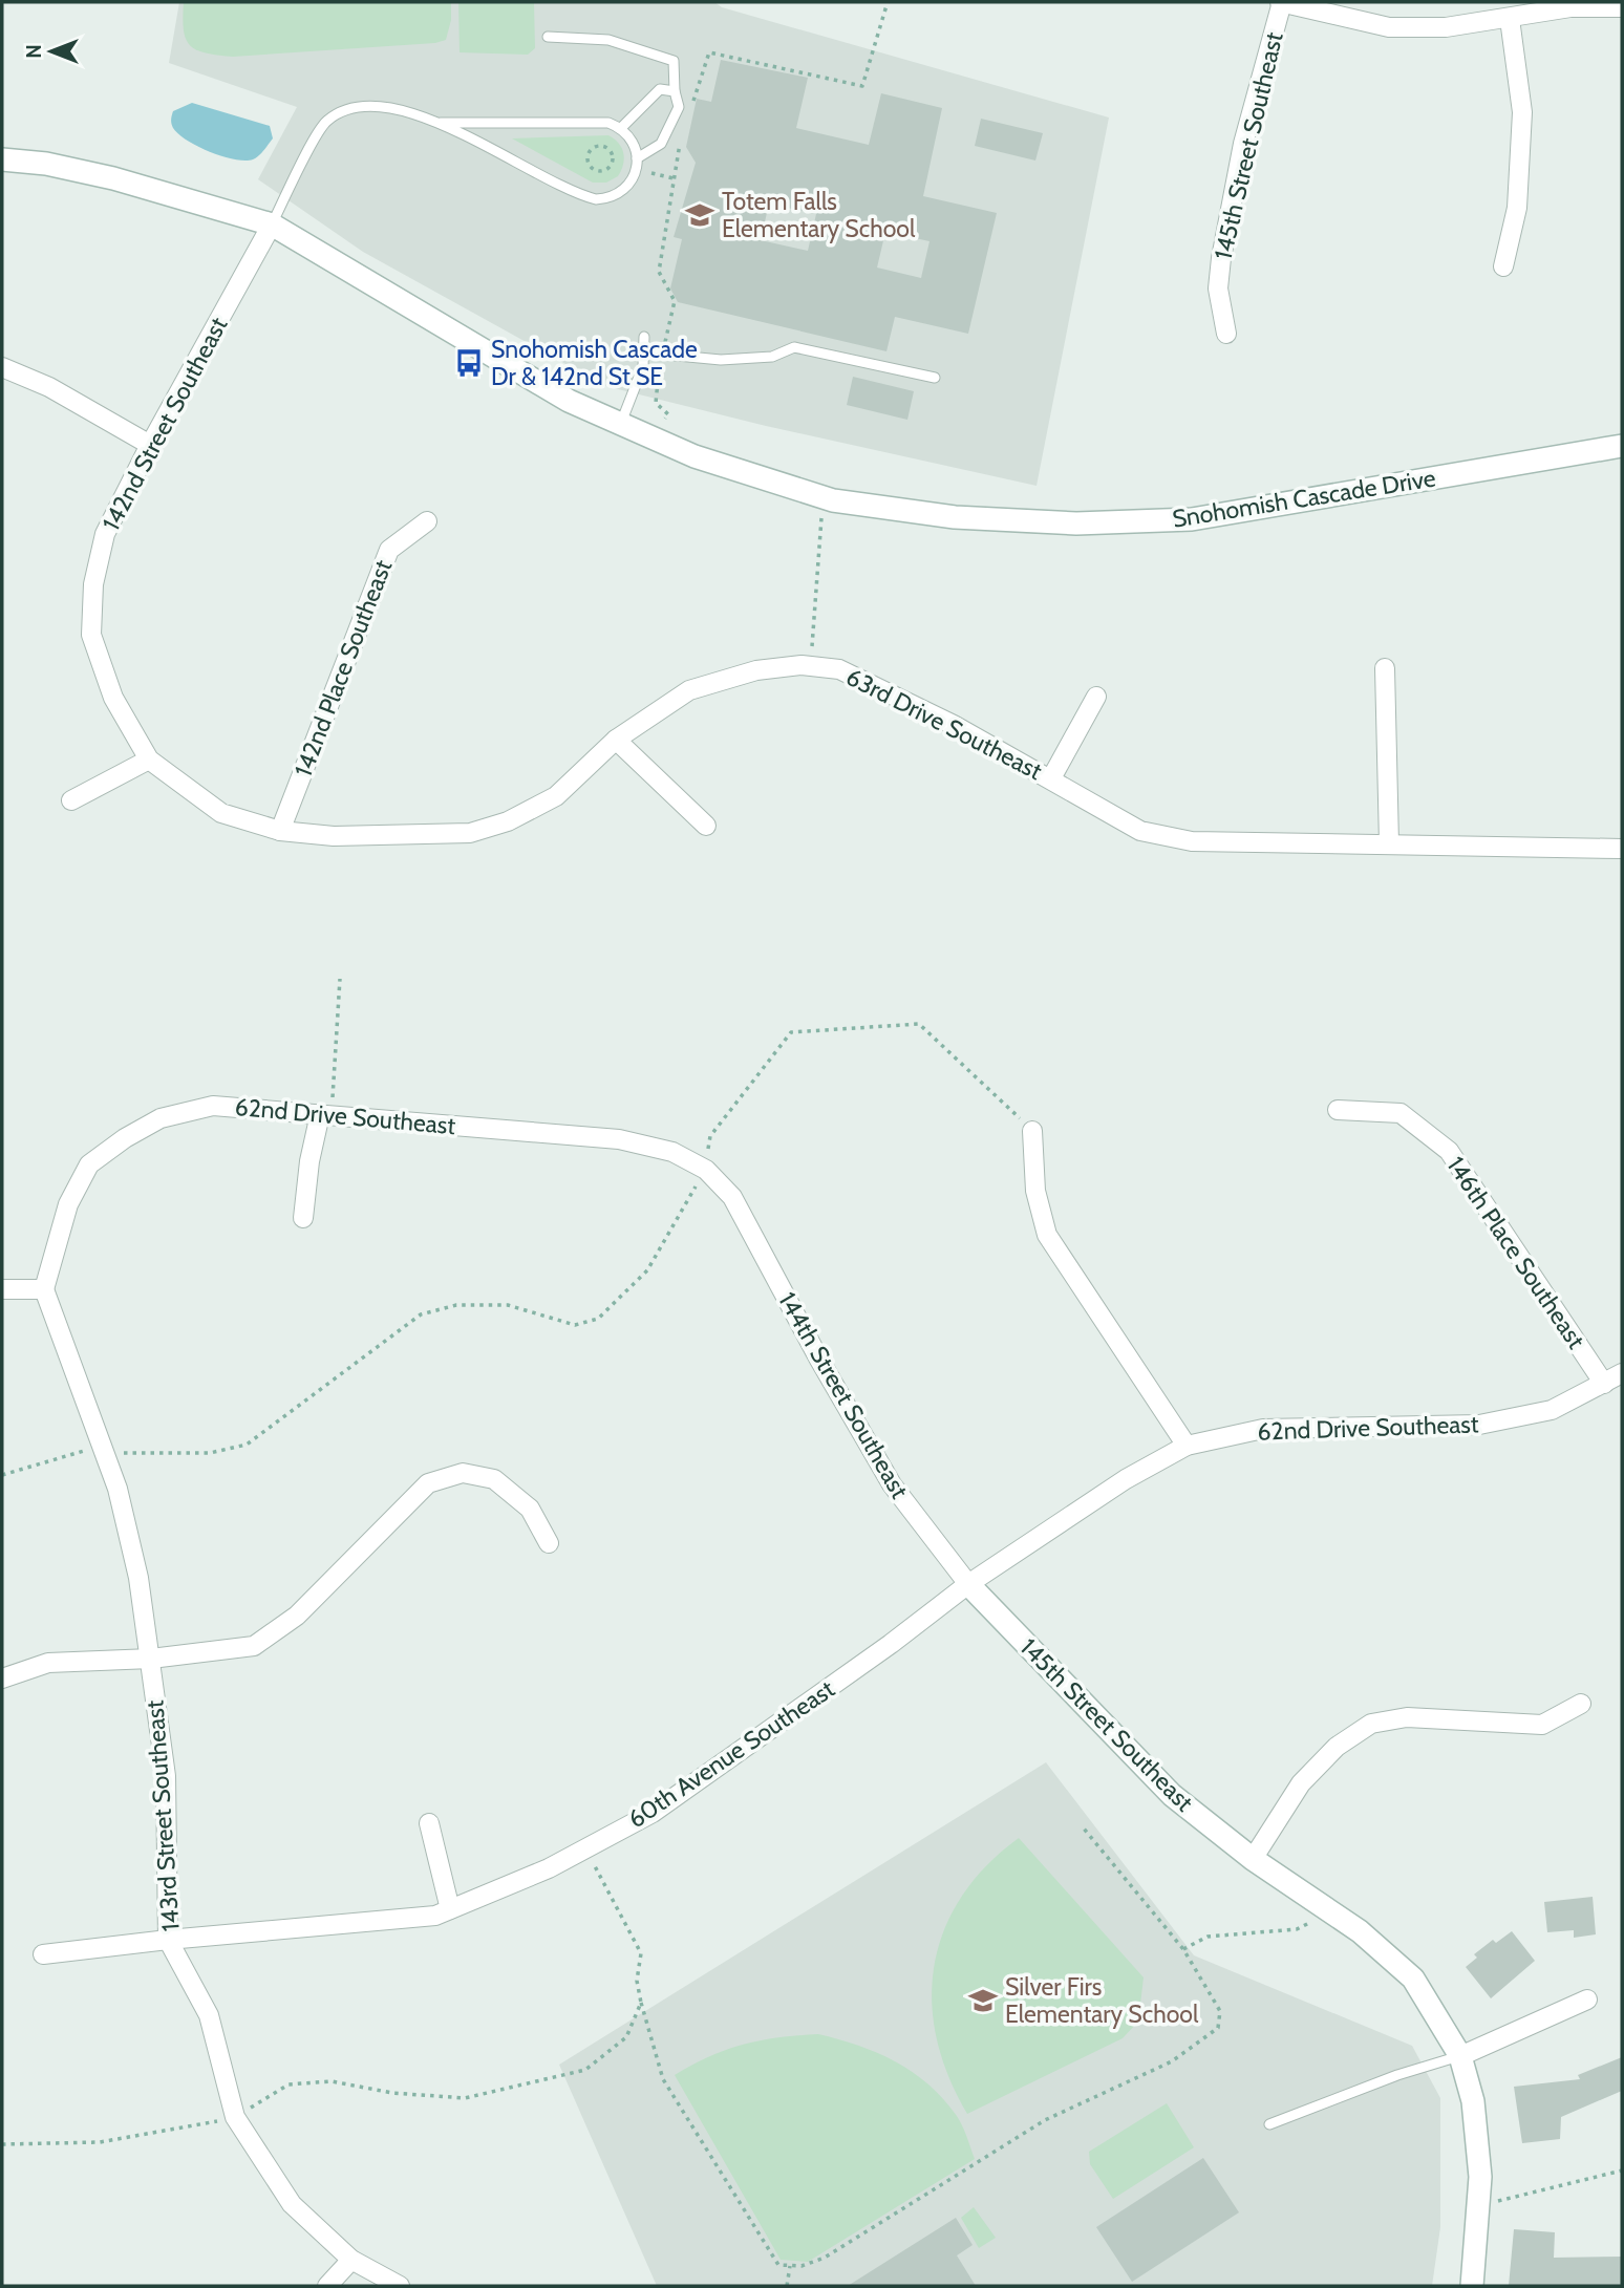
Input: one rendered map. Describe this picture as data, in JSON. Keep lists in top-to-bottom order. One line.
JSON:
{"streets":{"street":["145th Street Southeast","142nd Street Southeast","Snohomish Cascade Drive","142nd Place Southeast","63rd Drive Southeast","62nd Drive Southeast","146th Place Southeast","144th Street Southeast","60th Avenue Southeast","143rd Street Southeast"]},"crossings":[["145th Street Southeast","62nd Drive Southeast"],["145th Street Southeast","144th Street Southeast"],["145th Street Southeast","60th Avenue Southeast"],["142nd Street Southeast","Snohomish Cascade Drive"],["142nd Street Southeast","63rd Drive Southeast"],["142nd Place Southeast","63rd Drive Southeast"],["62nd Drive Southeast","146th Place Southeast"],["62nd Drive Southeast","144th Street Southeast"],["62nd Drive Southeast","60th Avenue Southeast"],["144th Street Southeast","60th Avenue Southeast"],["60th Avenue Southeast","143rd Street Southeast"]],"places":{"school or university":["Totem Falls Elementary School","Silver Firs Elementary School"],"bus stop":["Snohomish Cascade Dr & 142nd St SE"]},"north":"left"}
